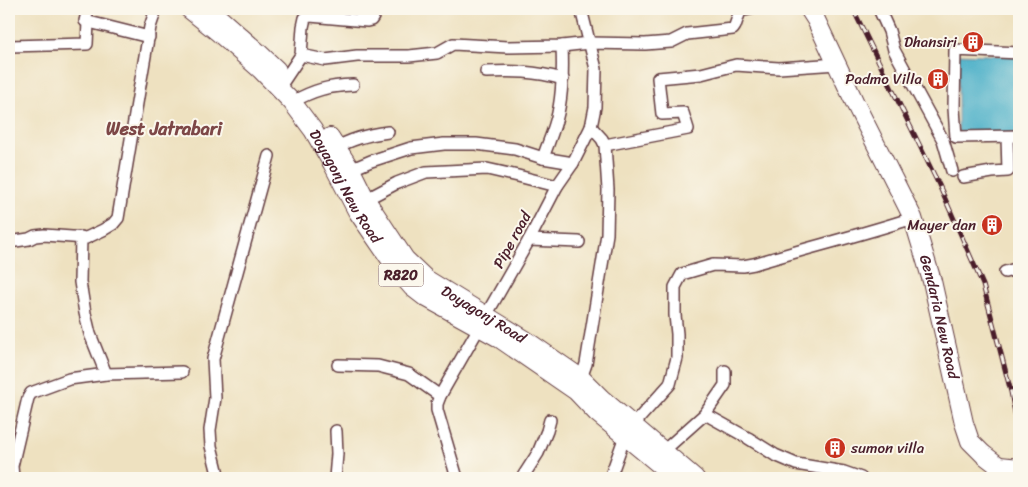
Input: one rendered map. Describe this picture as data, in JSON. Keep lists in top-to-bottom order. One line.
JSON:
{"streets":{"main road":["Doyagonj New Road","R820","Gendaria New Road"],"street":["Pipe road"]},"crossings":[["Doyagonj New Road","Pipe road"],["Doyagonj New Road","R820"]],"districts":["West Jatrabari"],"places":{"building":["Dhansiri","Padmo Villa","Mayer dan","sumon villa"]}}
